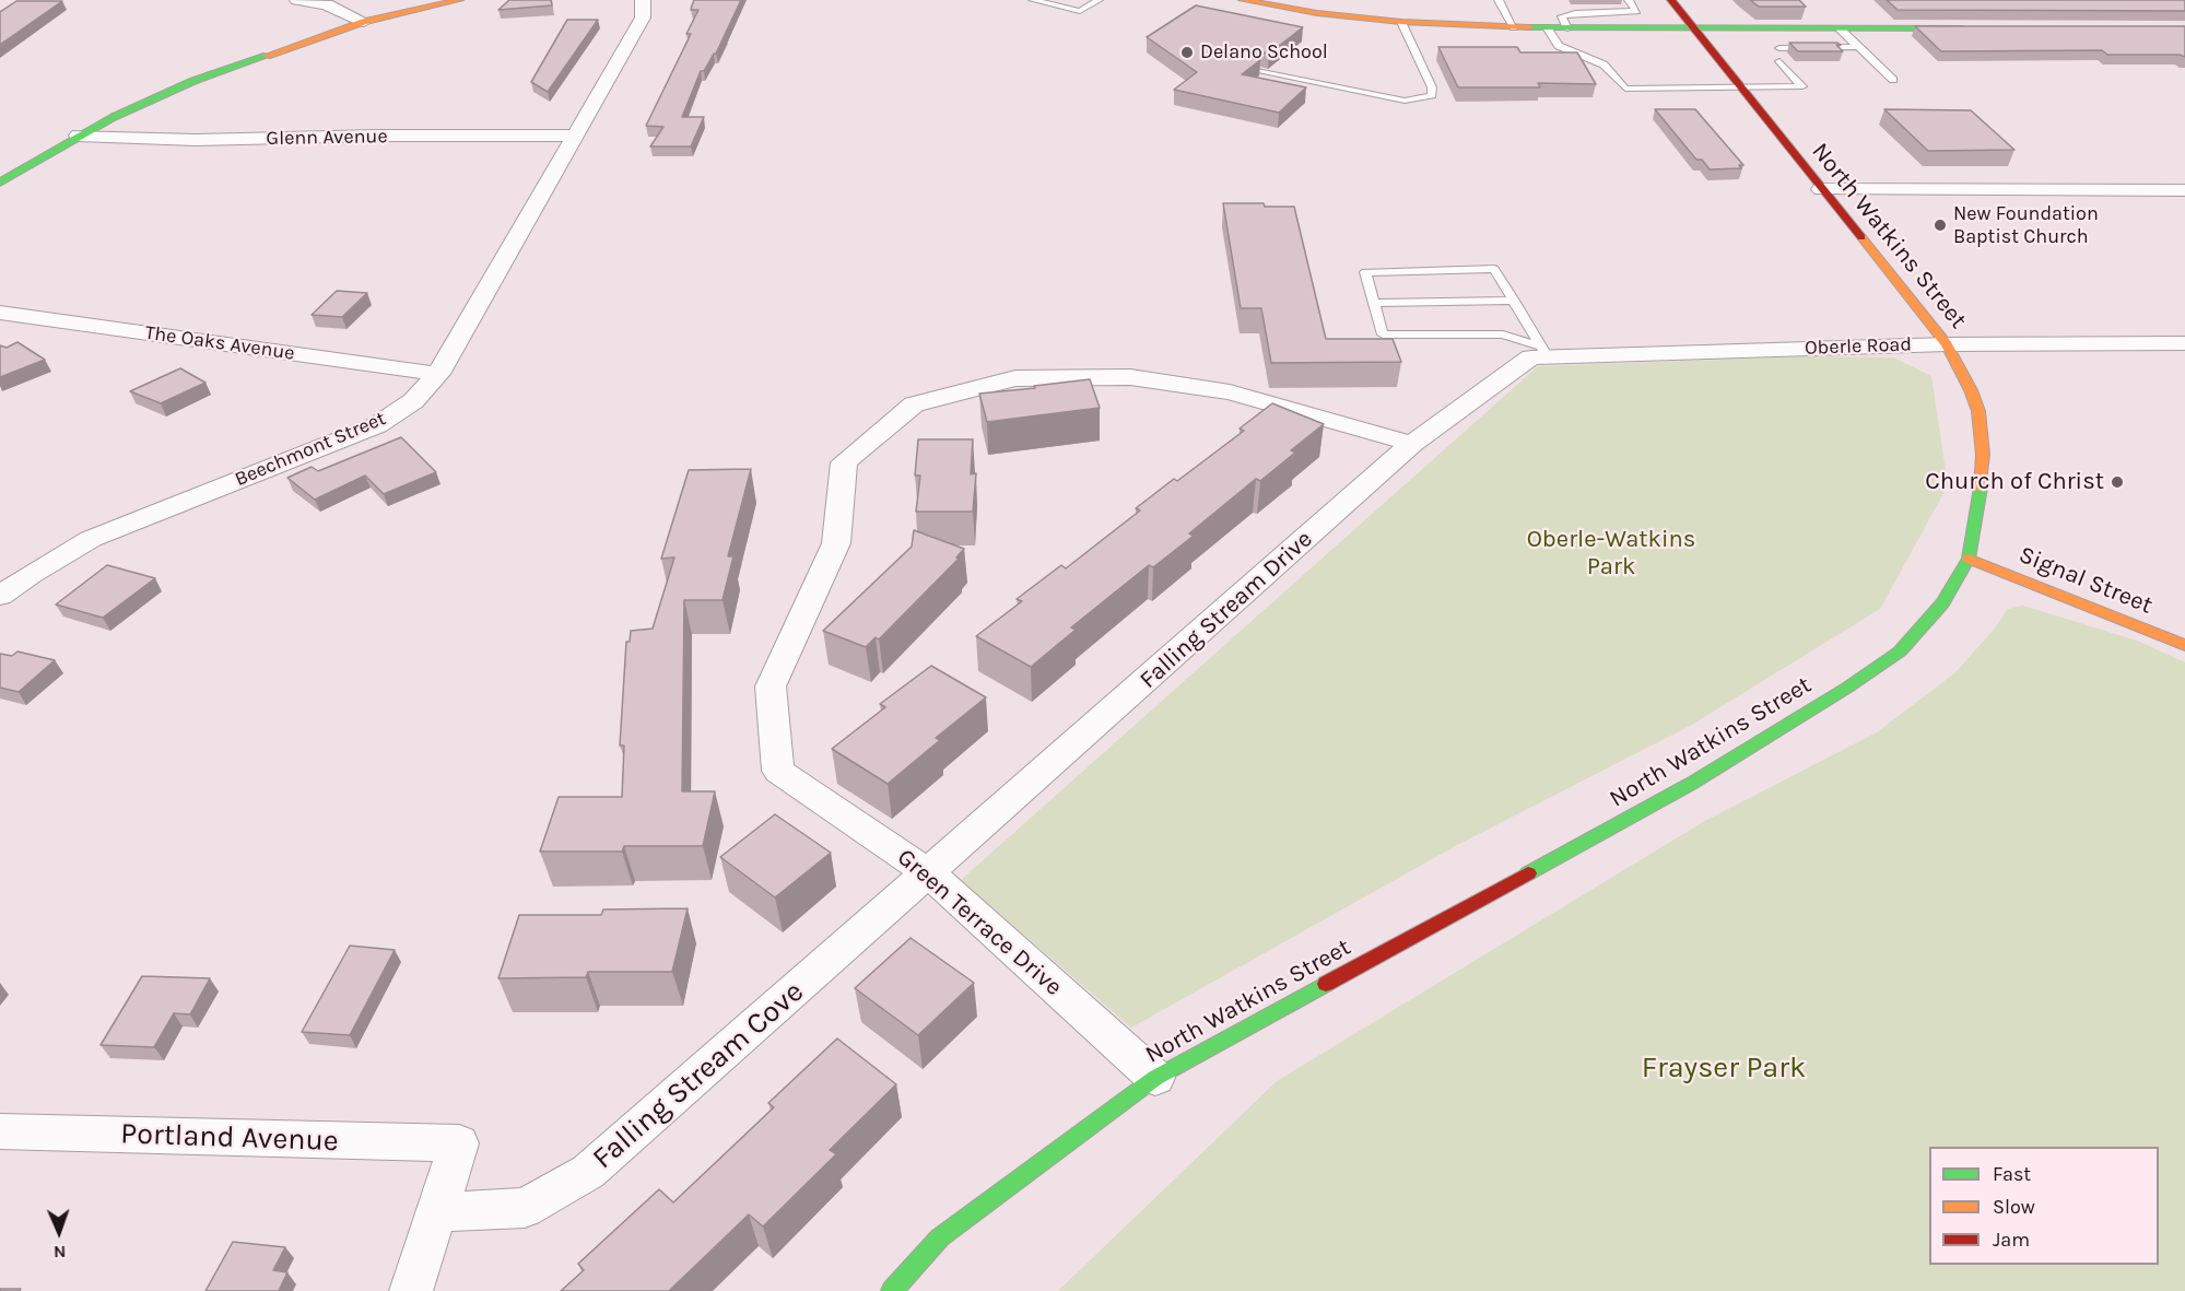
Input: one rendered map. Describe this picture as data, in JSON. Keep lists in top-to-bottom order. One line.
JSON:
{"streets":{"main road":["North Watkins Street","Signal Street"],"street":["Glenn Avenue","The Oaks Avenue","Oberle Road","Beechmont Street","Falling Stream Drive","Green Terrace Drive","Falling Stream Cove","Portland Avenue"]},"crossings":[["Glenn Avenue","Beechmont Street"],["North Watkins Street","Oberle Road"],["North Watkins Street","Signal Street"],["North Watkins Street","Green Terrace Drive"],["The Oaks Avenue","Beechmont Street"],["Oberle Road","Falling Stream Drive"],["Falling Stream Drive","Green Terrace Drive"],["Falling Stream Drive","Falling Stream Cove"],["Green Terrace Drive","Falling Stream Cove"],["Falling Stream Cove","Portland Avenue"]],"parks":["Oberle-Watkins Park","Frayser Park"],"places":["Delano School","New Foundation Baptist Church","Church of Christ"],"legend":["Fast","Slow","Jam"],"north":"bottom"}
